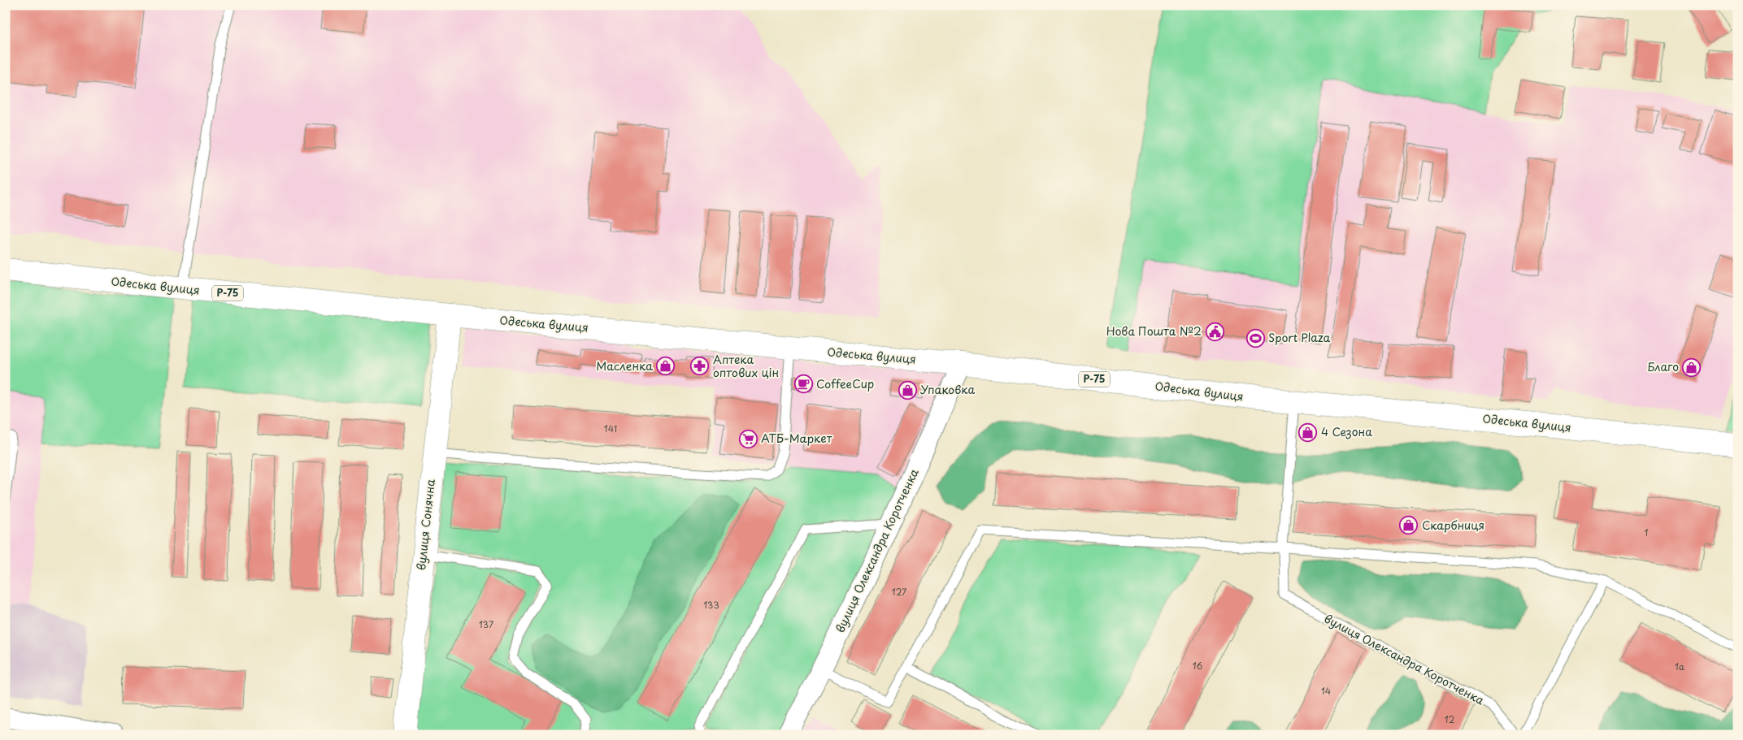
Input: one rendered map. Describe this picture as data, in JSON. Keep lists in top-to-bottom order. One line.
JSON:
{"streets":{"main road":["Одеська вулиця","Р-75","вулиця Сонячна"],"street":["вулиця Олександра Коротченка"]},"crossings":[["Одеська вулиця","вулиця Сонячна"],["Одеська вулиця","вулиця Олександра Коротченка"]],"places":{"public building":["Нова Пошта №2"],"sports":["Sport Plaza"],"shop":["Масленка","Благо","Упаковка","4 Сезона","Скарбниця"],"pharmacy":["Аптека оптових цін"],"cafe":["CoffeeCup"],"supermarket":["АТБ-Маркет"]},"house_numbers":["141","1","127","133","137","16","1а","14","12"]}
